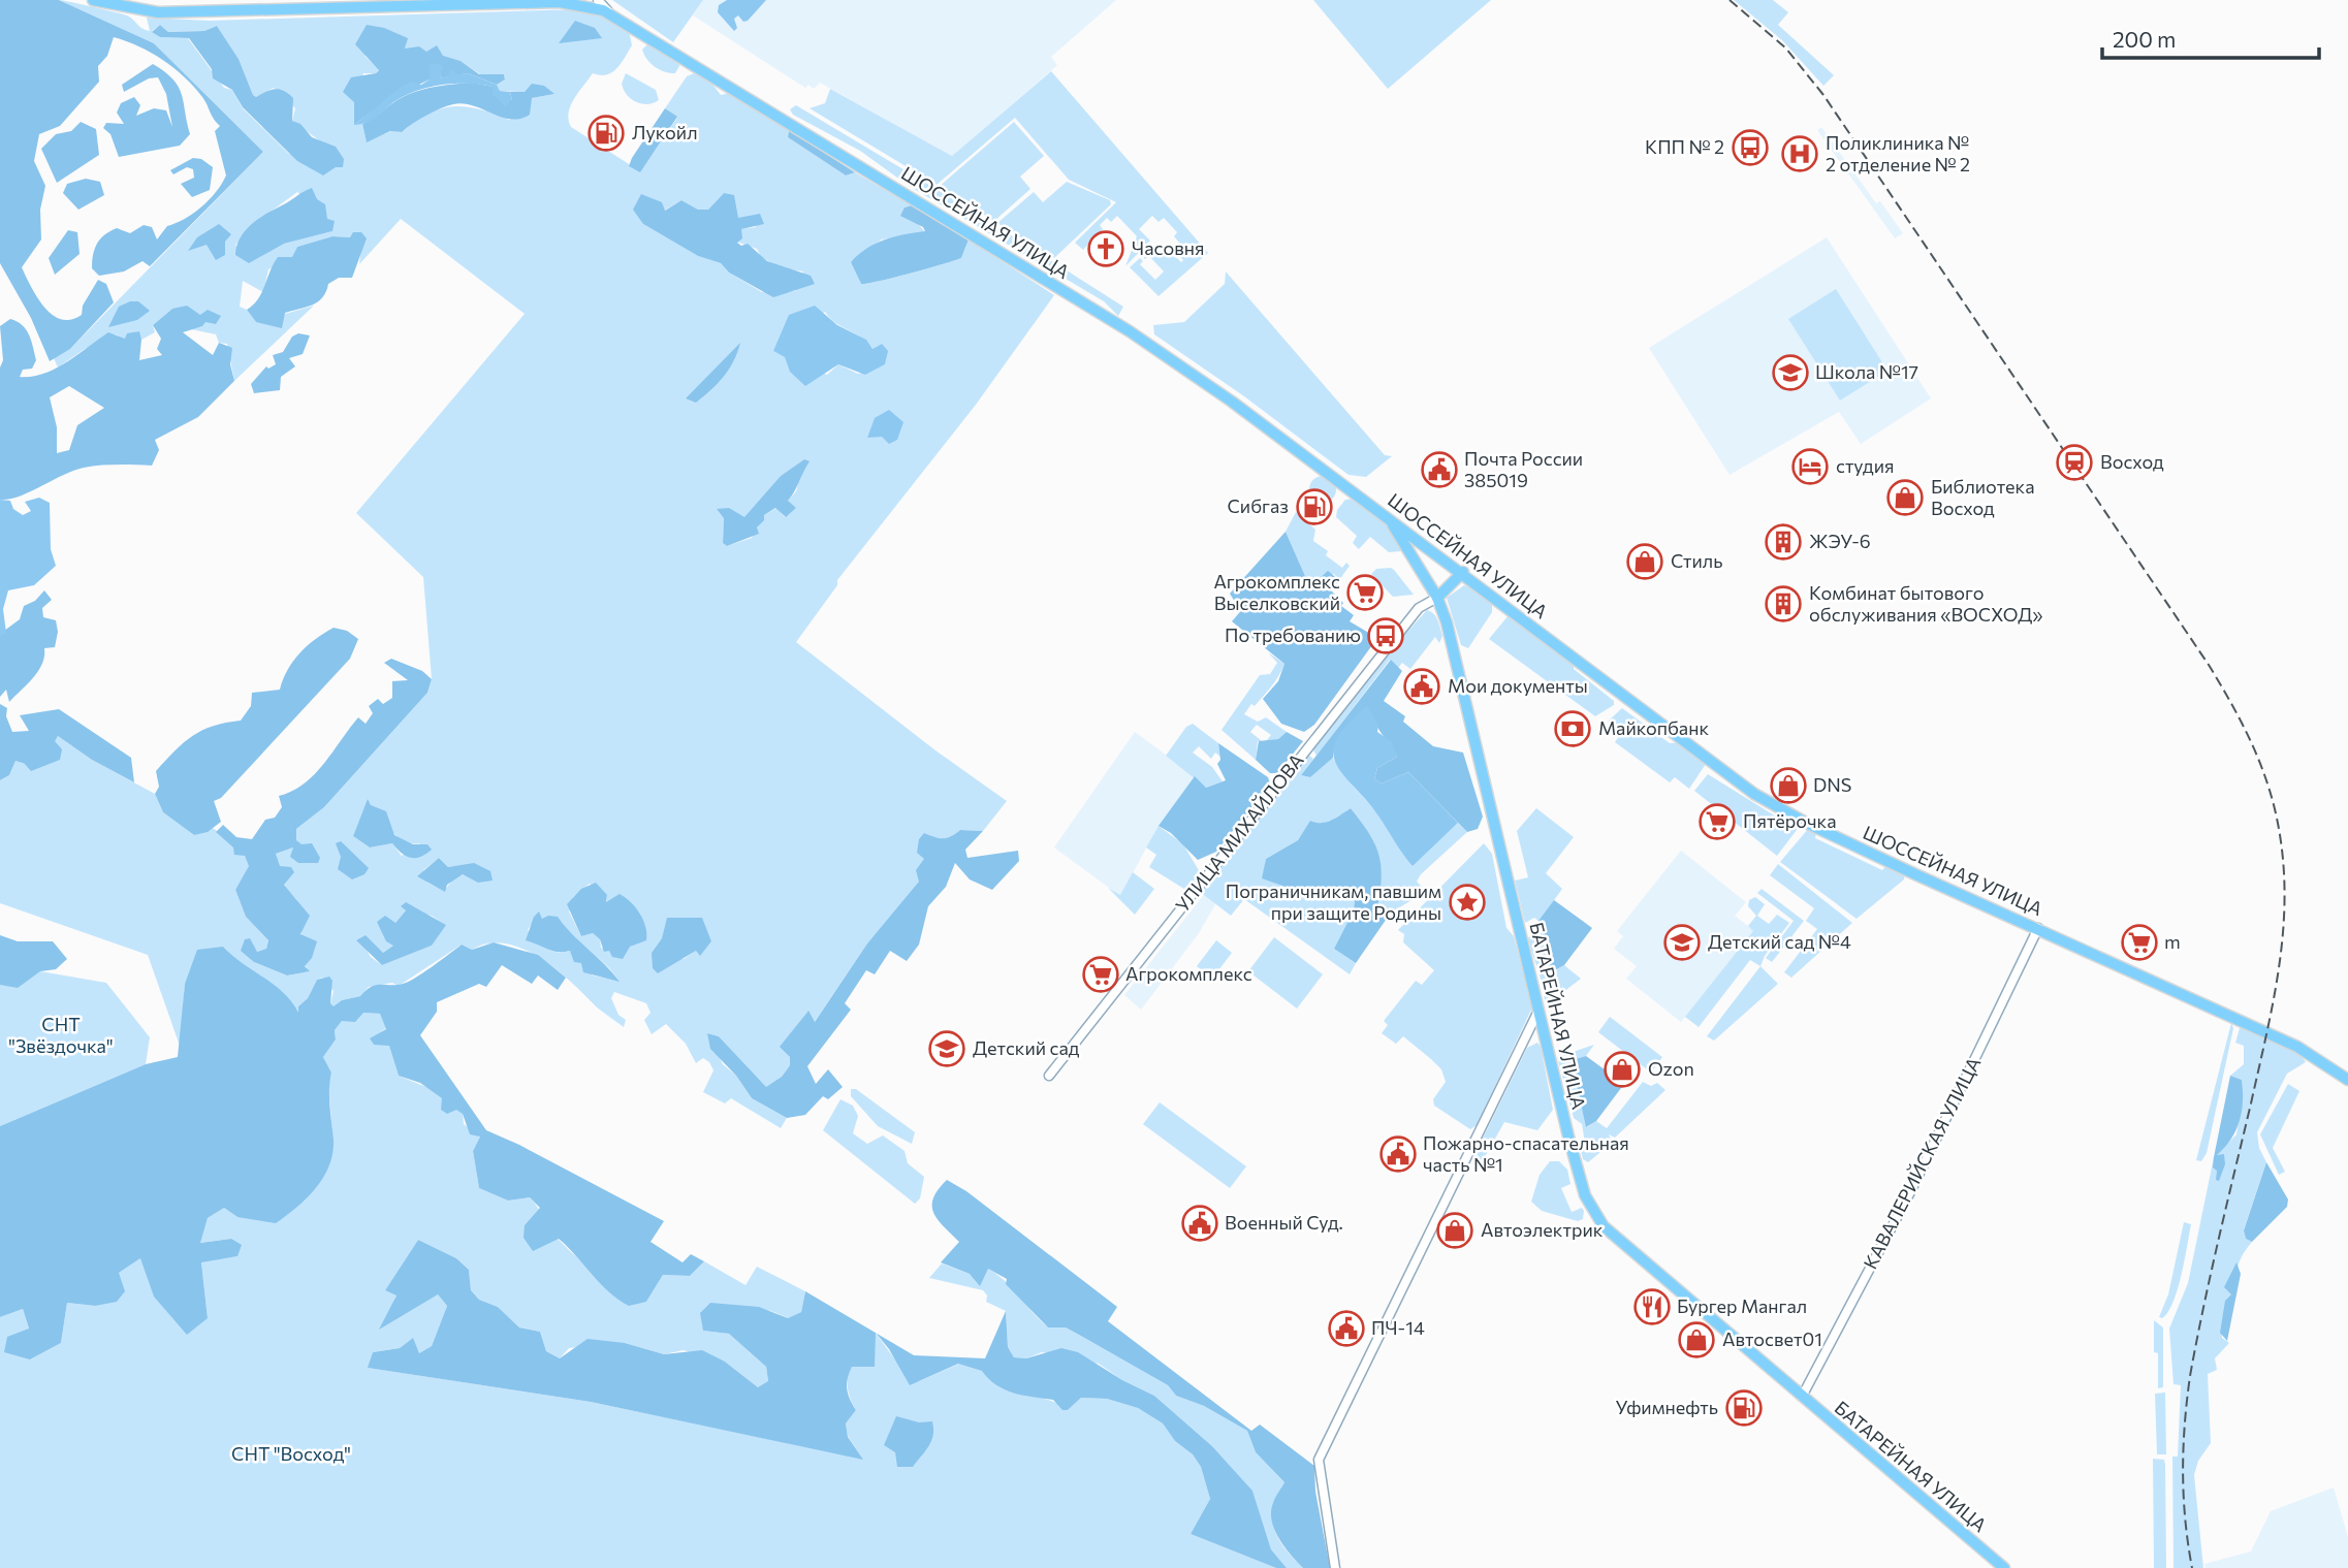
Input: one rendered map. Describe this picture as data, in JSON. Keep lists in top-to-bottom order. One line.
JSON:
{"streets":{"main road":["ШОССЕЙНАЯ УЛИЦА","БАТАРЕЙНАЯ УЛИЦА"],"street":["УЛИЦА МИХАЙЛОВА","КАВАЛЕРИЙСКАЯ УЛИЦА"]},"crossings":[["ШОССЕЙНАЯ УЛИЦА","БАТАРЕЙНАЯ УЛИЦА"],["ШОССЕЙНАЯ УЛИЦА","КАВАЛЕРИЙСКАЯ УЛИЦА"],["УЛИЦА МИХАЙЛОВА","БАТАРЕЙНАЯ УЛИЦА"],["БАТАРЕЙНАЯ УЛИЦА","КАВАЛЕРИЙСКАЯ УЛИЦА"]],"parks":["СНТ \"Звёздочка\"","СНТ \"Восход\""],"places":{"fuel station":["Лукойл","Сибгаз","Уфимнефть"],"bus stop":["КПП № 2","По требованию"],"hospital":["Поликлиника № 2 отделение № 2"],"church":["Часовня"],"school or university":["Школа №17","Детский сад №4","Детский сад"],"station":["Восход"],"hotel":["студия"],"public building":["Почта России 385019","Мои документы","Пожарно-спасательная часть №1","Военный Суд.","ПЧ-14"],"shop":["Библиотека Восход","Стиль","DNS","Ozon","Автоэлектрик","Автосвет01"],"building":["ЖЭУ-6","Комбинат бытового обслуживания «ВОСХОД»"],"supermarket":["Агрокомплекс Выселковский","Пятёрочка","m","Агрокомплекс"],"bank":["Майкопбанк"],"place":["Пограничникам, павшим при защите Родины"],"restaurant":["Бургер Мангал"]},"scale_bar":"200 m"}
